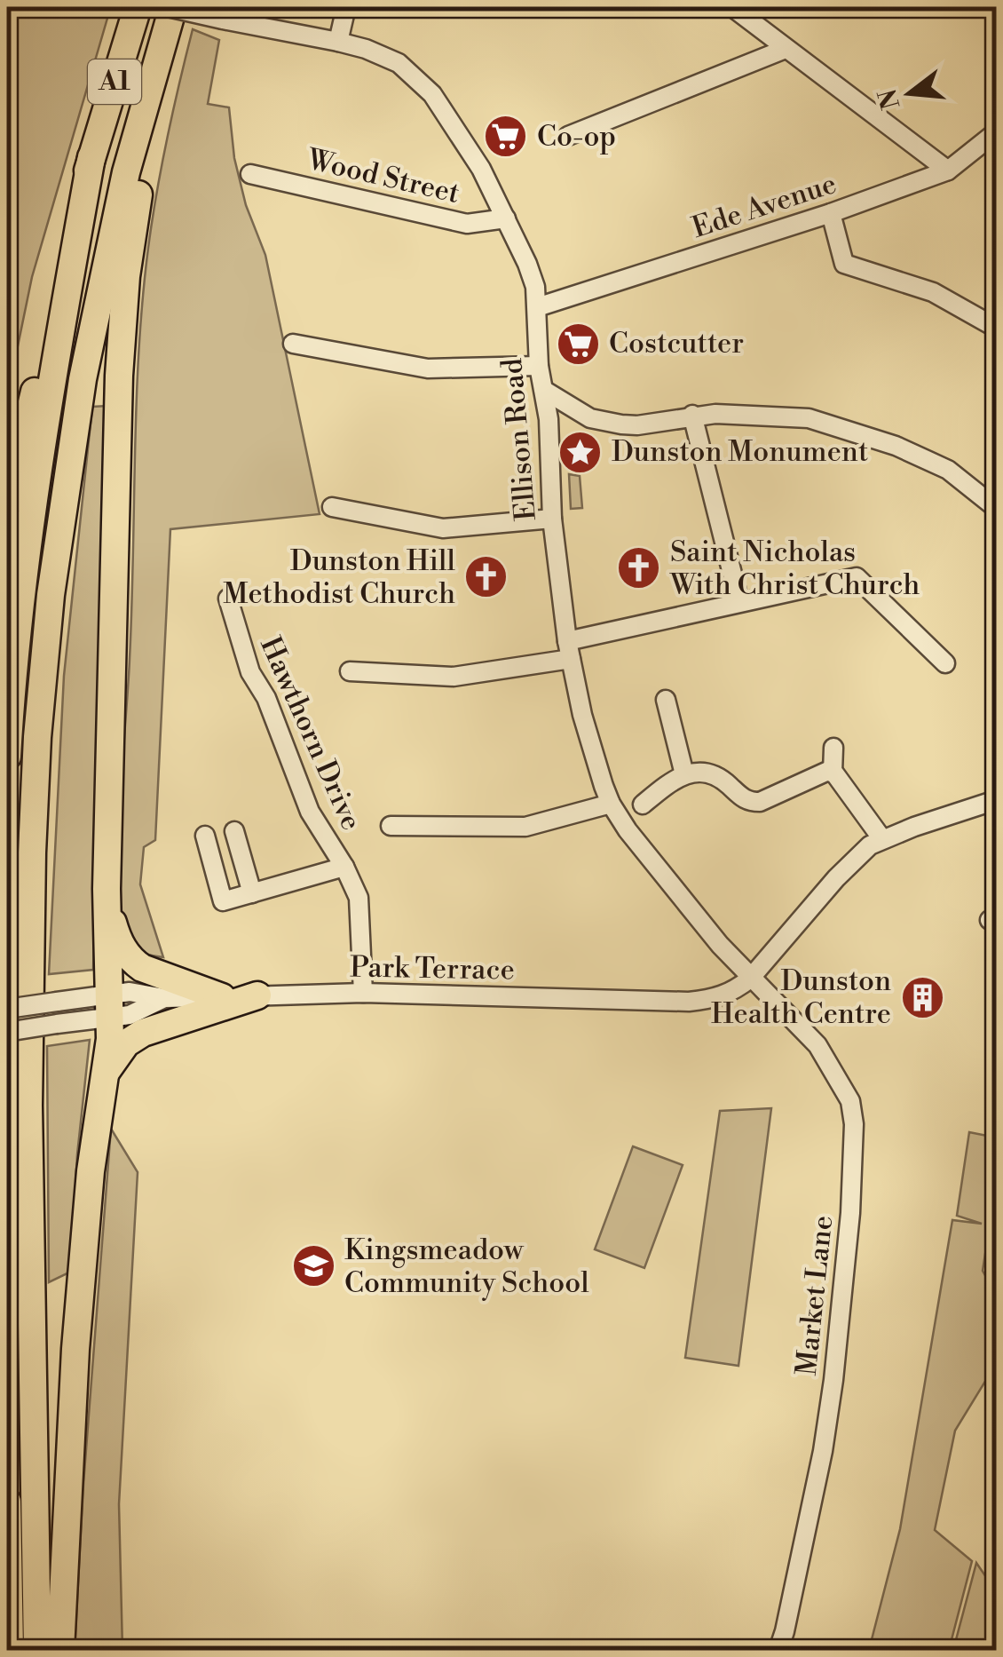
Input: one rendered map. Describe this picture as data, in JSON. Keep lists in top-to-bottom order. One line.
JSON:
{"streets":{"highway":["A1"],"street":["Wood Street","Ede Avenue","Ellison Road","Hawthorn Drive","Park Terrace","Market Lane"]},"crossings":[["A1","Ellison Road"],["Wood Street","Ellison Road"],["Ede Avenue","Ellison Road"],["Ellison Road","Park Terrace"],["Ellison Road","Market Lane"],["Hawthorn Drive","Park Terrace"],["Park Terrace","Market Lane"]],"places":{"supermarket":["Co-op","Costcutter"],"place":["Dunston Monument"],"church":["Saint Nicholas With Christ Church","Dunston Hill Methodist Church"],"building":["Dunston Health Centre"],"school or university":["Kingsmeadow Community School"]},"north":"left"}
